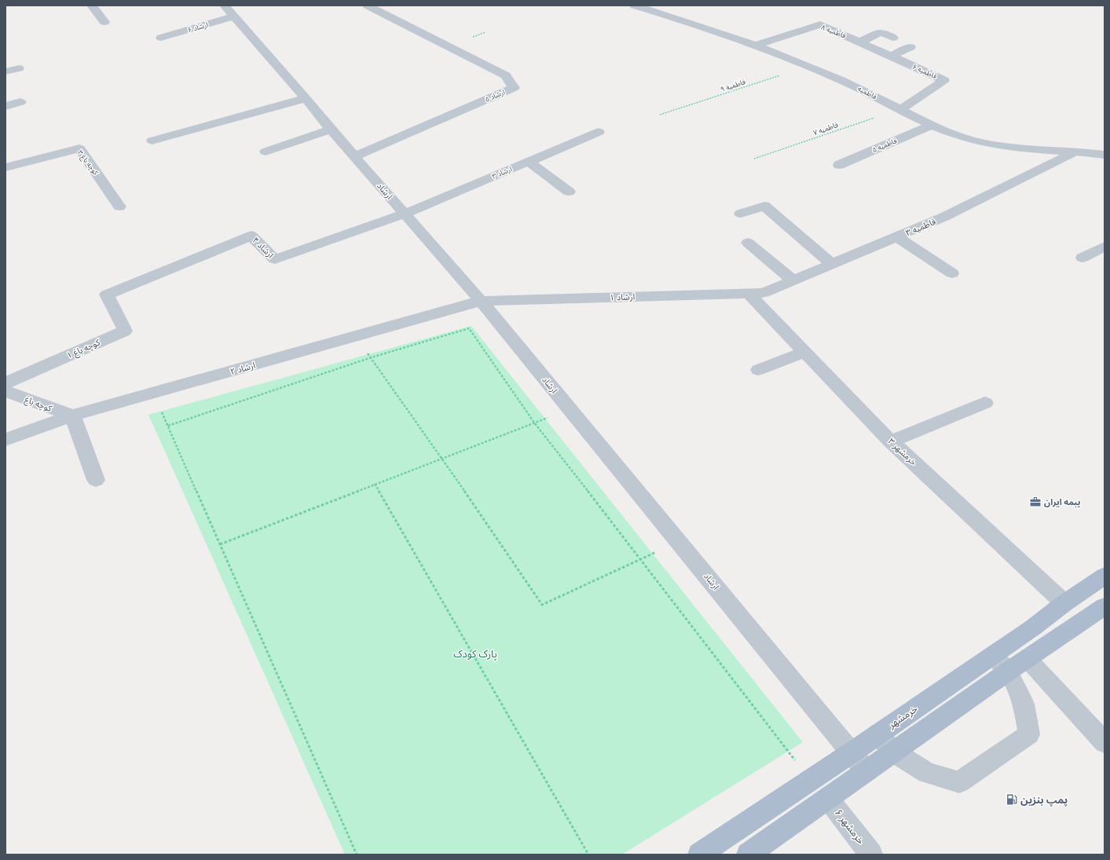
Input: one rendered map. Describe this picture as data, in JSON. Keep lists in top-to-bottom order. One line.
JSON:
{"streets":{"main road":["خرمشهر"],"street":["ارشاد ۶","فاطمیه ۸","فاطمیه ۶","فاطمیه","ارشاد ۵","فاطمیه ۵","کوچه باغ ۳","ارشاد ۳","ارشاد","فاطمیه ۳","ارشاد ۴","ارشاد ۱","کوچه باغ ۱","ارشاد ۲","کوچه باغ","خرمشهر ۳","خرمشهر ۶"],"path":["فاطمیه ۹","فاطمیه ۷"]},"crossings":[["ارشاد ۶","ارشاد"],["فاطمیه ۸","فاطمیه ۶"],["فاطمیه ۸","فاطمیه"],["فاطمیه ۶","فاطمیه"],["فاطمیه ۶","فاطمیه ۷"],["فاطمیه ۹","فاطمیه"],["فاطمیه","فاطمیه ۷"],["فاطمیه","فاطمیه ۵"],["فاطمیه","فاطمیه ۳"],["ارشاد ۵","ارشاد"],["ارشاد ۳","ارشاد"],["ارشاد ۳","ارشاد ۴"],["ارشاد","ارشاد ۴"],["ارشاد","ارشاد ۱"],["ارشاد","ارشاد ۲"],["ارشاد","خرمشهر"],["فاطمیه ۳","ارشاد ۱"],["فاطمیه ۳","خرمشهر ۳"],["ارشاد ۴","کوچه باغ ۱"],["ارشاد ۱","ارشاد ۲"],["ارشاد ۱","خرمشهر ۳"],["ارشاد ۲","کوچه باغ"],["خرمشهر ۳","خرمشهر"]],"parks":["پارک کودک"],"places":{"office":["یبمه ایران"],"fuel station":["پمپ بنزین"]}}
